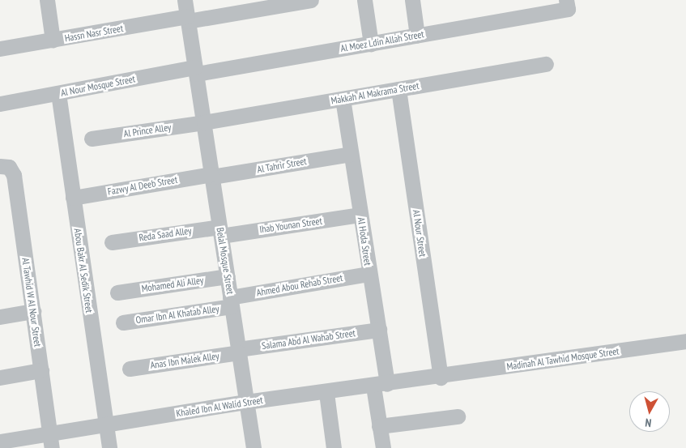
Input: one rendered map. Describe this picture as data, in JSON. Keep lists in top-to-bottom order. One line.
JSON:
{"streets":{"street":["Hassn Nasr Street","Al Moez Ldin Allah Street","Al Nour Mosque Street","Makkah Al Makrama Street","Al Prince Alley","Al Tahrir Street","Fazwy Al Deeb Street","Ihab Younan Street","Al Nour Street","Reda Saad Alley","Al Hoda Street","Belal Mosque Street","Abou Bakr Al Sedik Street","Mohamed Ali Alley","Ahmed Abou Rehab Street","Al Tawhid W Al Nour Street","Omar Ibn Al Khatab Alley","Salama Abd Al Wahab Street","Madinah Al Tawhid Mosque Street","Anas Ibn Malek Alley","Khaled Ibn Al Walid Street"]},"crossings":[["Hassn Nasr Street","Belal Mosque Street"],["Al Moez Ldin Allah Street","Al Nour Mosque Street"],["Al Moez Ldin Allah Street","Belal Mosque Street"],["Al Nour Mosque Street","Belal Mosque Street"],["Al Nour Mosque Street","Abou Bakr Al Sedik Street"],["Makkah Al Makrama Street","Al Prince Alley"],["Makkah Al Makrama Street","Al Nour Street"],["Makkah Al Makrama Street","Al Hoda Street"],["Makkah Al Makrama Street","Belal Mosque Street"],["Al Prince Alley","Belal Mosque Street"],["Al Tahrir Street","Fazwy Al Deeb Street"],["Al Tahrir Street","Al Hoda Street"],["Al Tahrir Street","Belal Mosque Street"],["Fazwy Al Deeb Street","Belal Mosque Street"],["Fazwy Al Deeb Street","Abou Bakr Al Sedik Street"],["Ihab Younan Street","Reda Saad Alley"],["Ihab Younan Street","Al Hoda Street"],["Ihab Younan Street","Belal Mosque Street"],["Al Nour Street","Madinah Al Tawhid Mosque Street"],["Al Nour Street","Khaled Ibn Al Walid Street"],["Reda Saad Alley","Belal Mosque Street"],["Al Hoda Street","Ahmed Abou Rehab Street"],["Al Hoda Street","Salama Abd Al Wahab Street"],["Al Hoda Street","Khaled Ibn Al Walid Street"],["Belal Mosque Street","Mohamed Ali Alley"],["Belal Mosque Street","Ahmed Abou Rehab Street"],["Belal Mosque Street","Omar Ibn Al Khatab Alley"],["Belal Mosque Street","Salama Abd Al Wahab Street"],["Belal Mosque Street","Anas Ibn Malek Alley"],["Belal Mosque Street","Khaled Ibn Al Walid Street"],["Abou Bakr Al Sedik Street","Khaled Ibn Al Walid Street"],["Ahmed Abou Rehab Street","Omar Ibn Al Khatab Alley"],["Al Tawhid W Al Nour Street","Khaled Ibn Al Walid Street"],["Salama Abd Al Wahab Street","Anas Ibn Malek Alley"],["Madinah Al Tawhid Mosque Street","Khaled Ibn Al Walid Street"]],"north":"bottom"}
